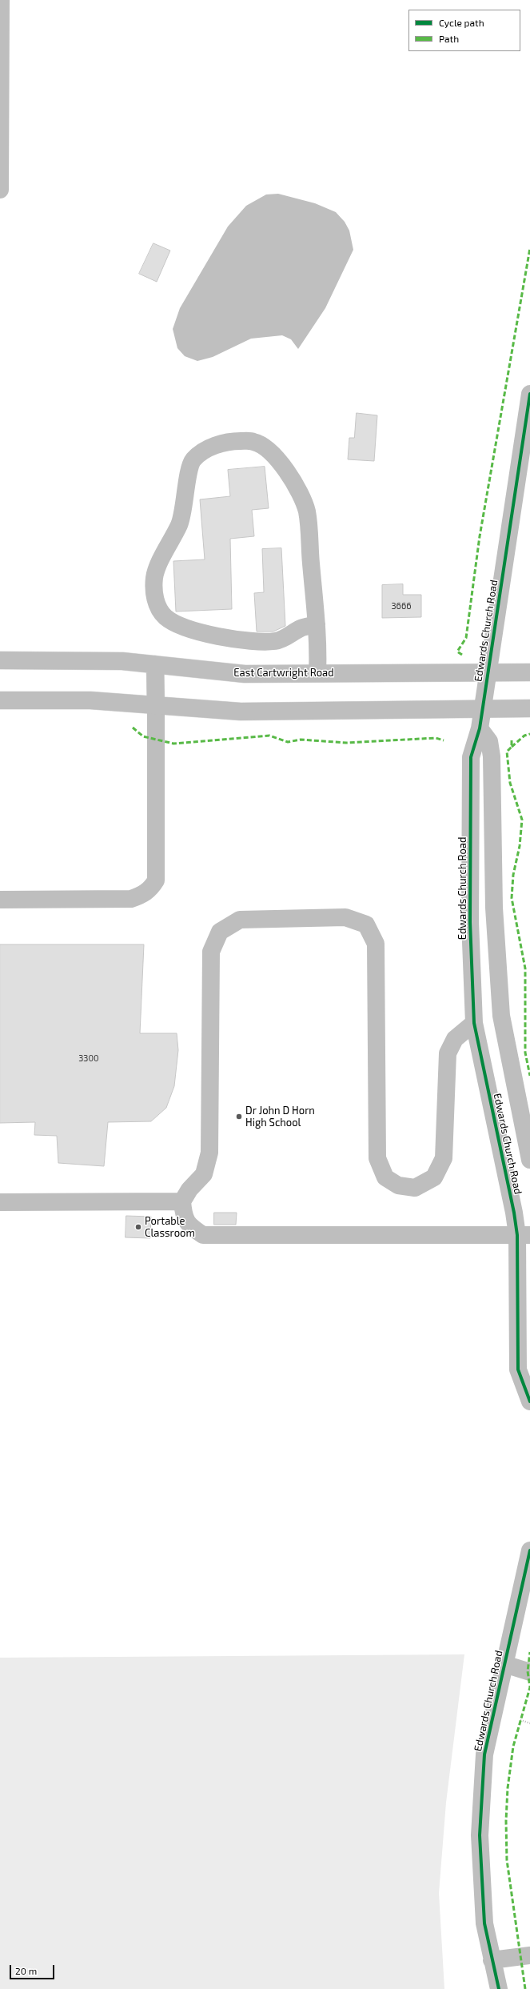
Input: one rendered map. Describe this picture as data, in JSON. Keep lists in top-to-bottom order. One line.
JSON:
{"streets":{"street":["Edwards Church Road","East Cartwright Road"]},"crossings":[["Edwards Church Road","East Cartwright Road"]],"places":["Dr John D Horn High School","Portable Classroom"],"house_numbers":["3666","3300"],"legend":["Cycle path","Path"],"scale_bar":"20 m"}
